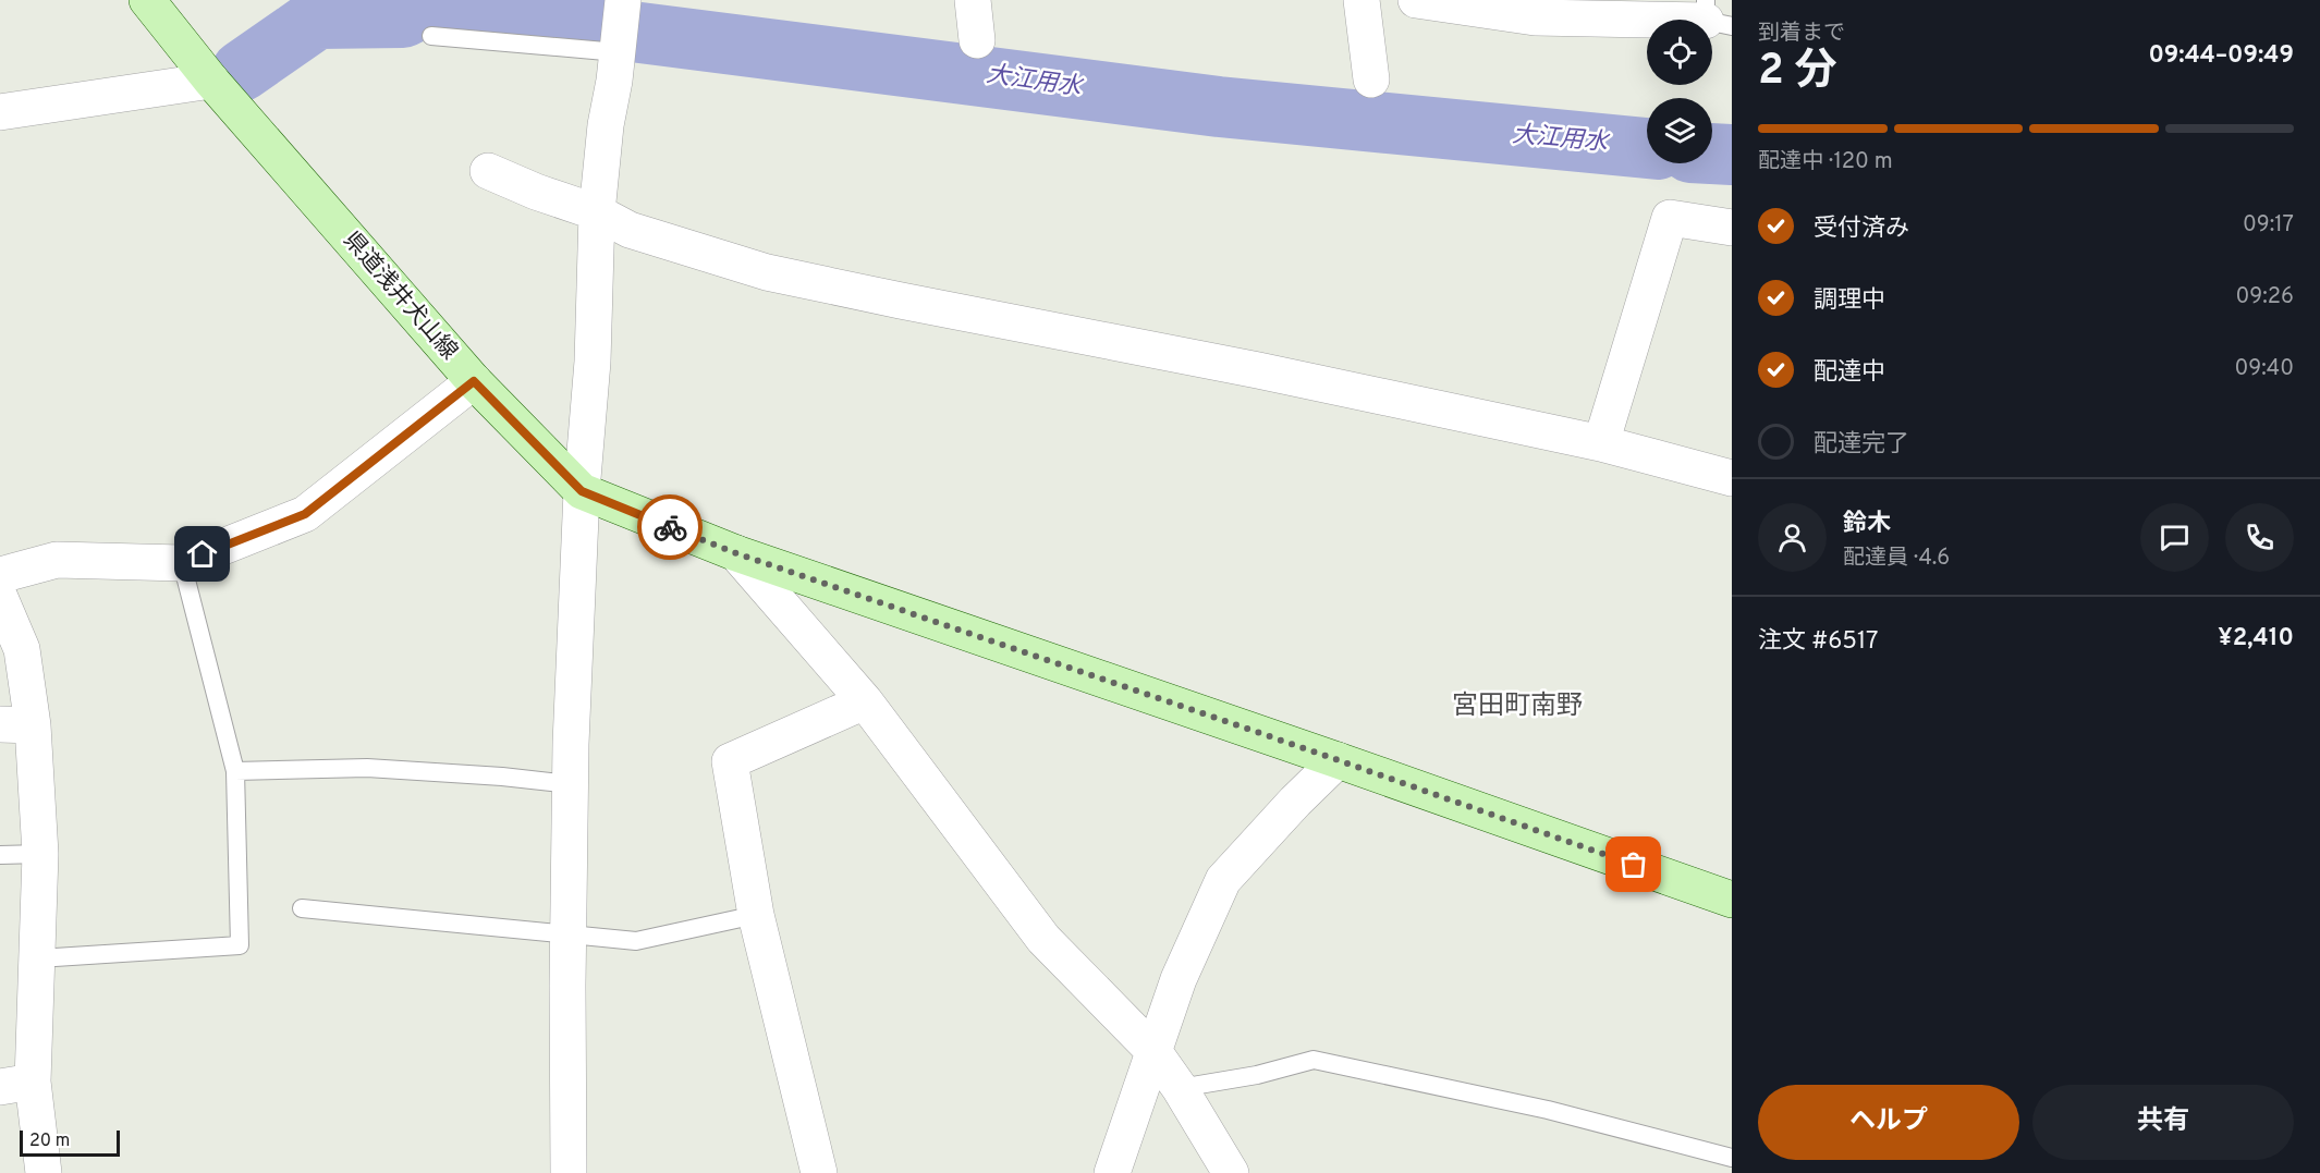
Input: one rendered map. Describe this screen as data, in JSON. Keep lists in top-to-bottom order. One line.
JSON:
{"streets":{"main road":["県道浅井犬山線"]},"districts":["宮田町南野"],"water":["大江用水"],"scale_bar":"20 m","page":{"heading":["2 分","到着まで","09:44–09:49"],"panel":["鈴木","配達員 · 4.6","注文 #6517","¥2,410"],"bar":"配達中 · 120 m","list":[["受付済み","09:17"],["調理中","09:26"],["配達中","09:40"],"配達完了"],"buttons":["ヘルプ","共有"],"scale":"20 m"}}
